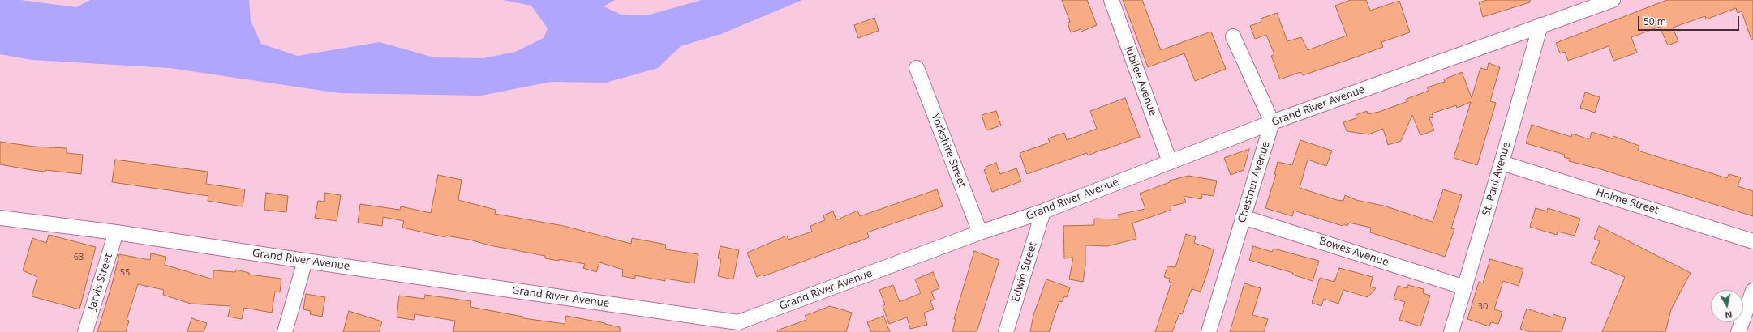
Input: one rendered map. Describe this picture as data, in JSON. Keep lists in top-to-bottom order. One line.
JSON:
{"streets":{"street":["Jubilee Avenue","Grand River Avenue","Yorkshire Street","St. Paul Avenue","Chestnut Avenue","Holme Street","Bowes Avenue","Edwin Street","Jarvis Street"]},"crossings":[["Jubilee Avenue","Grand River Avenue"],["Grand River Avenue","Yorkshire Street"],["Grand River Avenue","St. Paul Avenue"],["Grand River Avenue","Chestnut Avenue"],["Grand River Avenue","Edwin Street"],["Grand River Avenue","Jarvis Street"],["St. Paul Avenue","Holme Street"],["St. Paul Avenue","Bowes Avenue"],["Chestnut Avenue","Bowes Avenue"]],"house_numbers":["63","55","30"],"scale_bar":"50 m","north":"bottom"}
